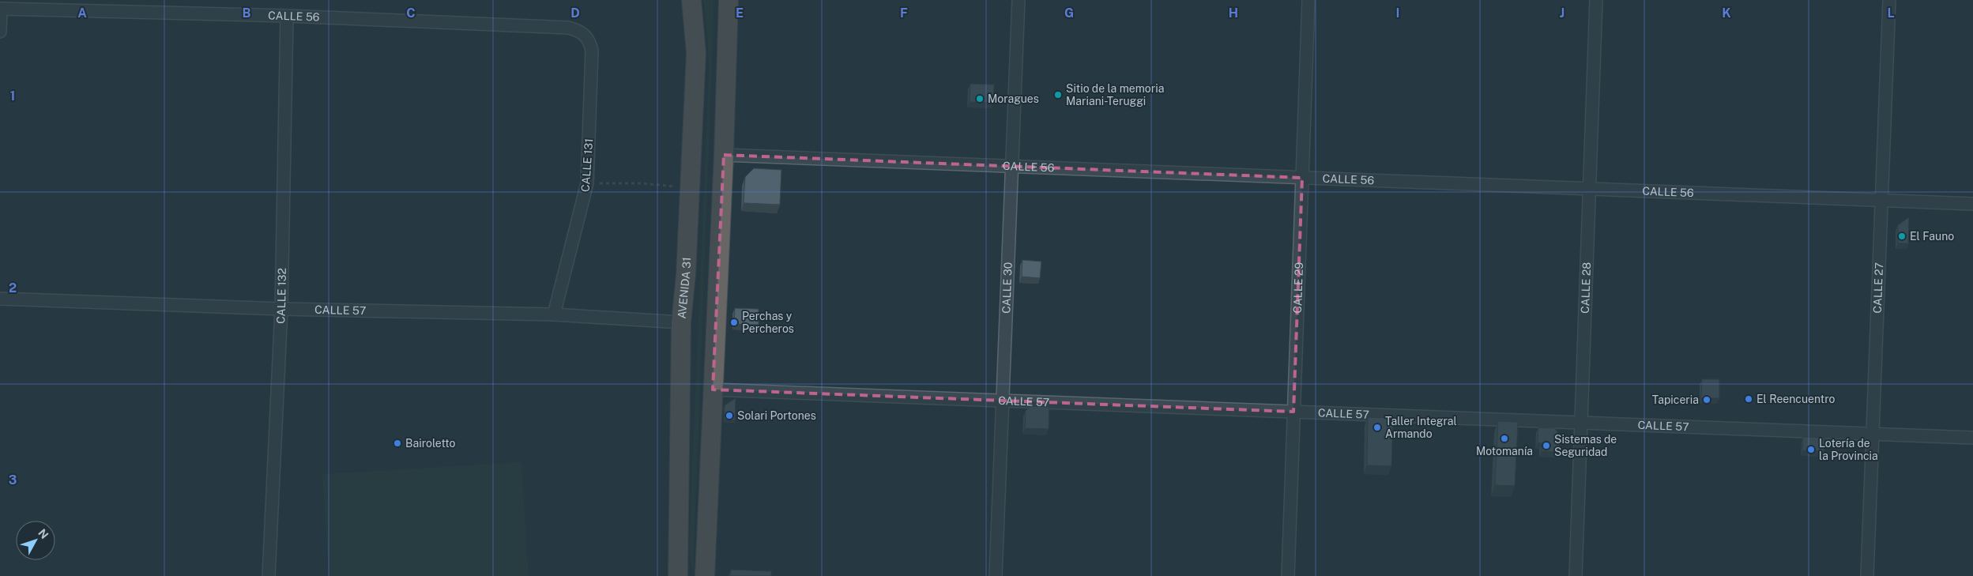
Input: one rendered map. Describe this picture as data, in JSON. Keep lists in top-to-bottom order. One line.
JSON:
{"streets":{"highway":["AVENIDA 31"],"street":["CALLE 56","CALLE 131","CALLE 29","CALLE 28","CALLE 30","CALLE 27","CALLE 132","CALLE 57"]},"crossings":[["CALLE 56","CALLE 131"],["CALLE 56","CALLE 29"],["CALLE 56","CALLE 28"],["CALLE 56","CALLE 30"],["CALLE 56","CALLE 27"],["CALLE 56","CALLE 132"],["CALLE 131","CALLE 57"],["AVENIDA 31","CALLE 57"],["CALLE 29","CALLE 57"],["CALLE 28","CALLE 57"],["CALLE 30","CALLE 57"],["CALLE 27","CALLE 57"],["CALLE 132","CALLE 57"]],"places":["Sitio de la memoria Mariani-Teruggi","Moragues","El Fauno","Perchas y Percheros","El Reencuentro","Tapiceria","Solari Portones","Taller Integral Armando","Motomanía","Bairoletto","Sistemas de Seguridad","Lotería de la Provincia"],"north":"top right","grid":{"columns":["A","B","C","D","E","F","G","H","I","J","K","L"],"rows":["1","2","3"]}}
